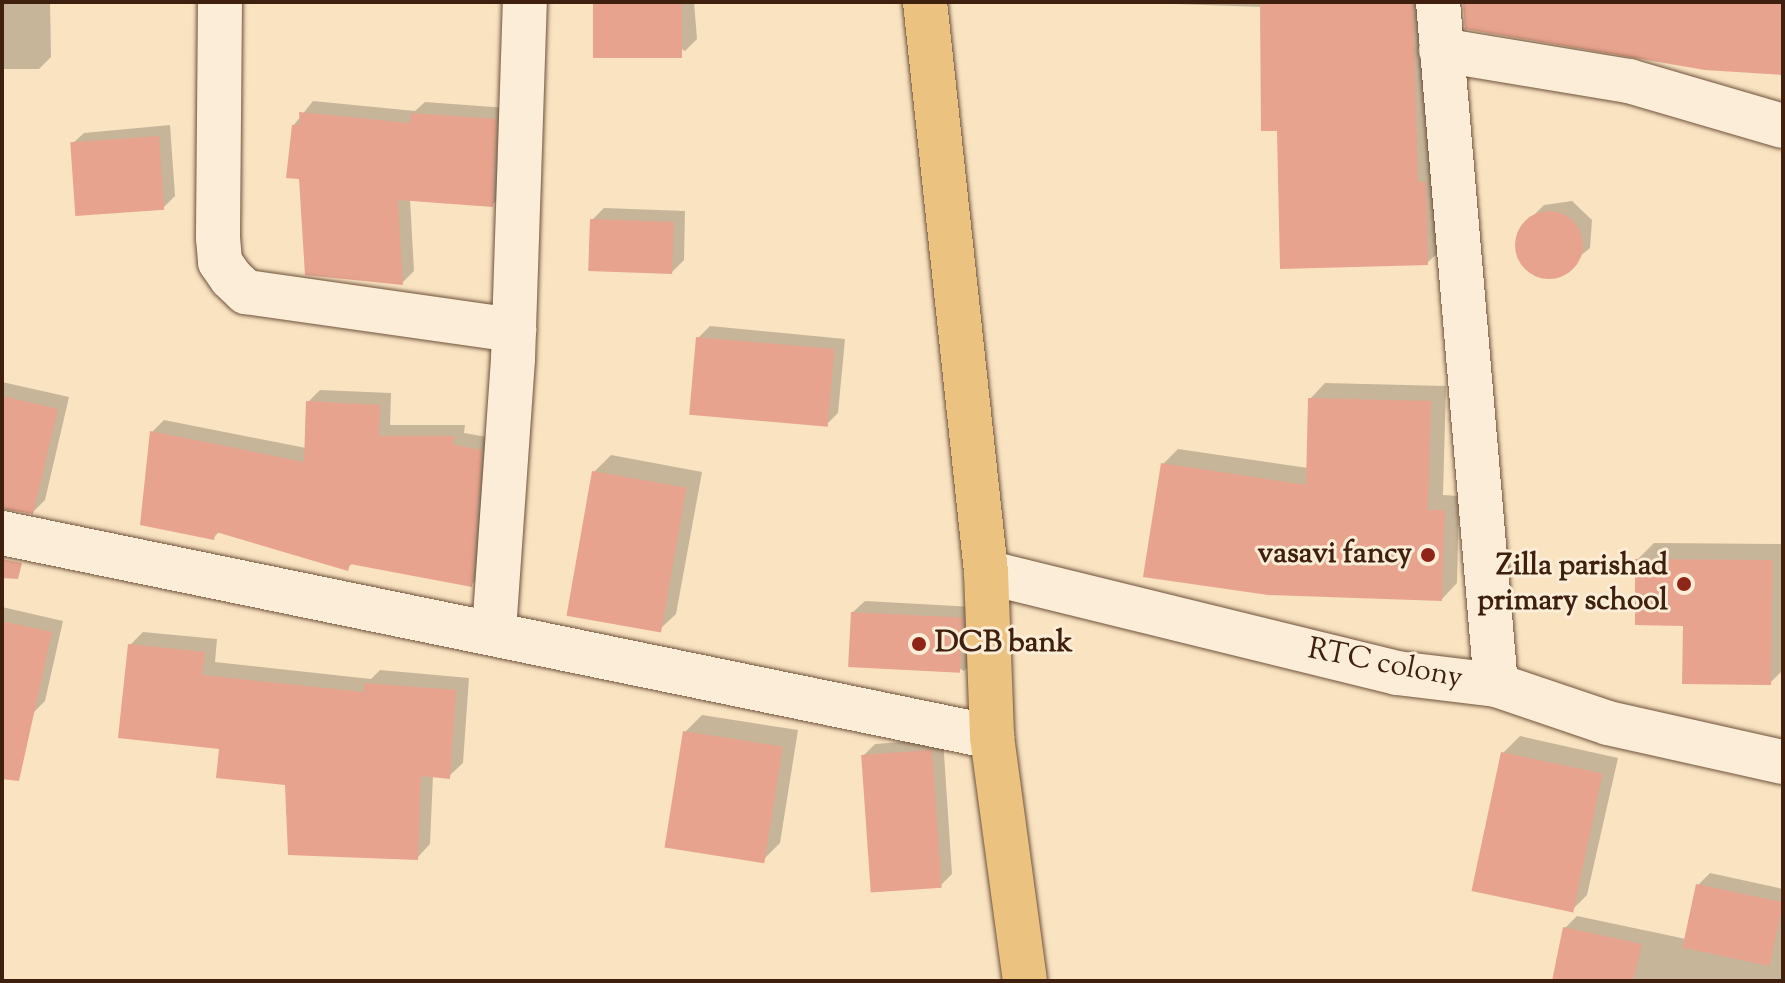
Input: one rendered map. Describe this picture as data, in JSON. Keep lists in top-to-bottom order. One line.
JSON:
{"streets":{"street":["RTC colony"]},"places":["vasavi fancy","Zilla parishad primary school","DCB bank"]}
